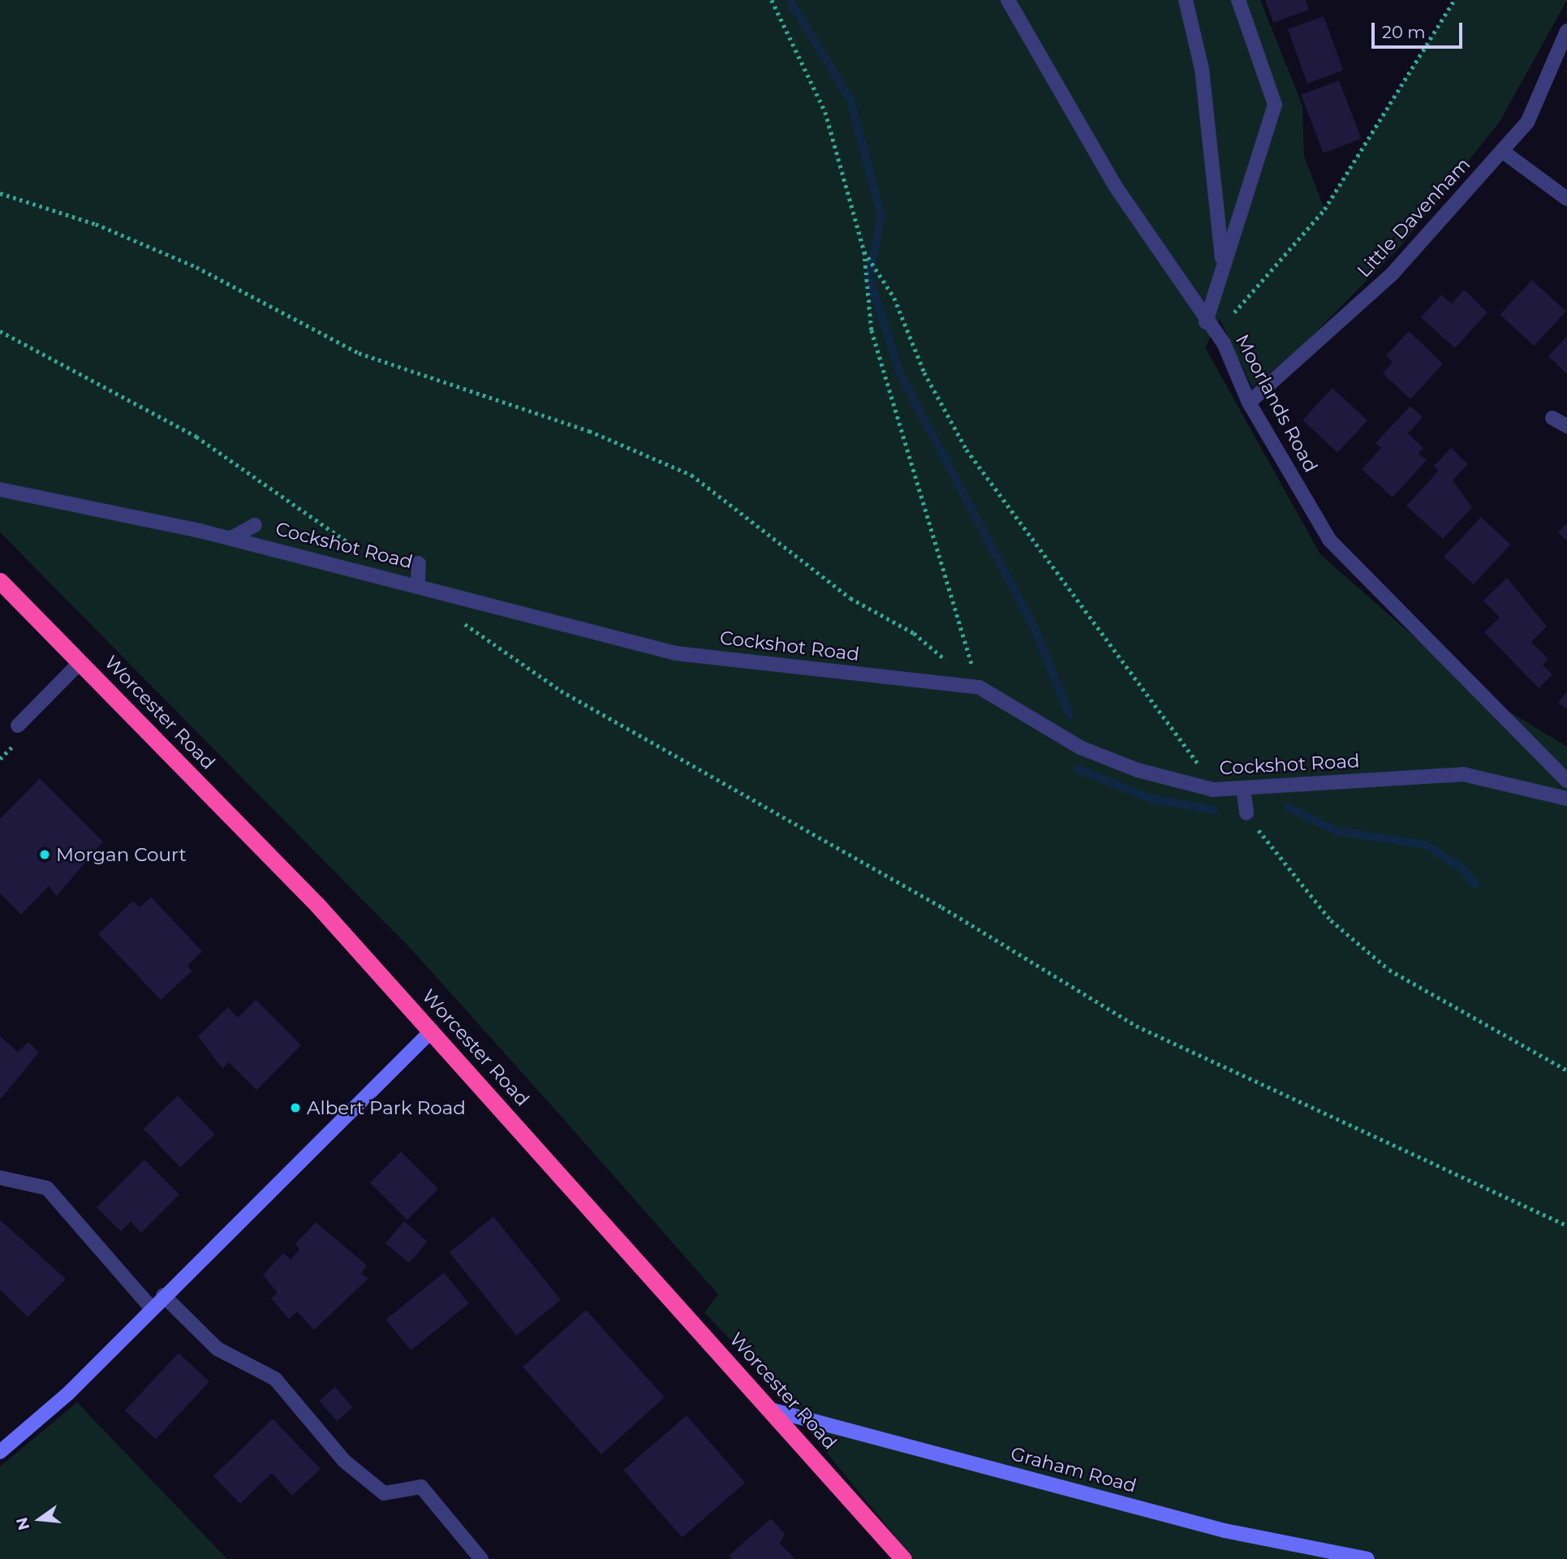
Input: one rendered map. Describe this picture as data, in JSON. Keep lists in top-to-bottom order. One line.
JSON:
{"streets":{"highway":["Worcester Road"],"street":["Little Davenham","Moorlands Road","Cockshot Road","Graham Road"]},"crossings":[["Little Davenham","Moorlands Road"],["Worcester Road","Graham Road"]],"places":["Morgan Court","Albert Park Road"],"scale_bar":"20 m","north":"left"}
